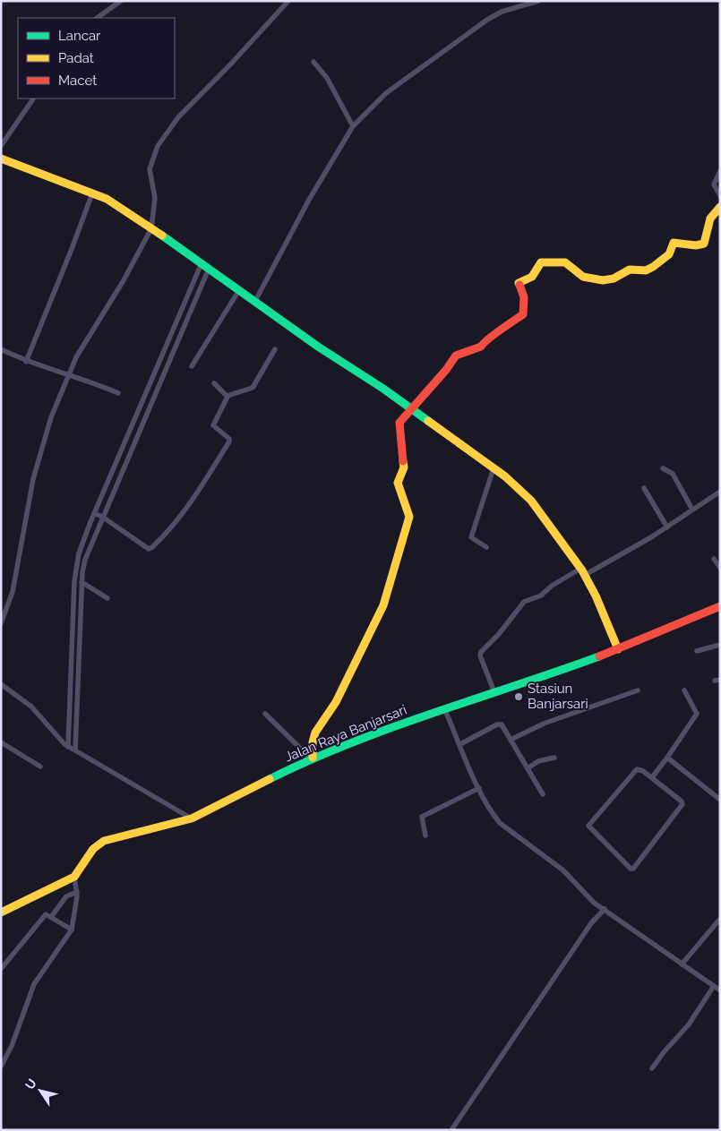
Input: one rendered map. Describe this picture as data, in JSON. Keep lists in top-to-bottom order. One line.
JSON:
{"streets":{"main road":["Jalan Raya Banjarsari"]},"places":["Stasiun Banjarsari"],"legend":["Lancar","Padat","Macet"],"north":"top left"}
